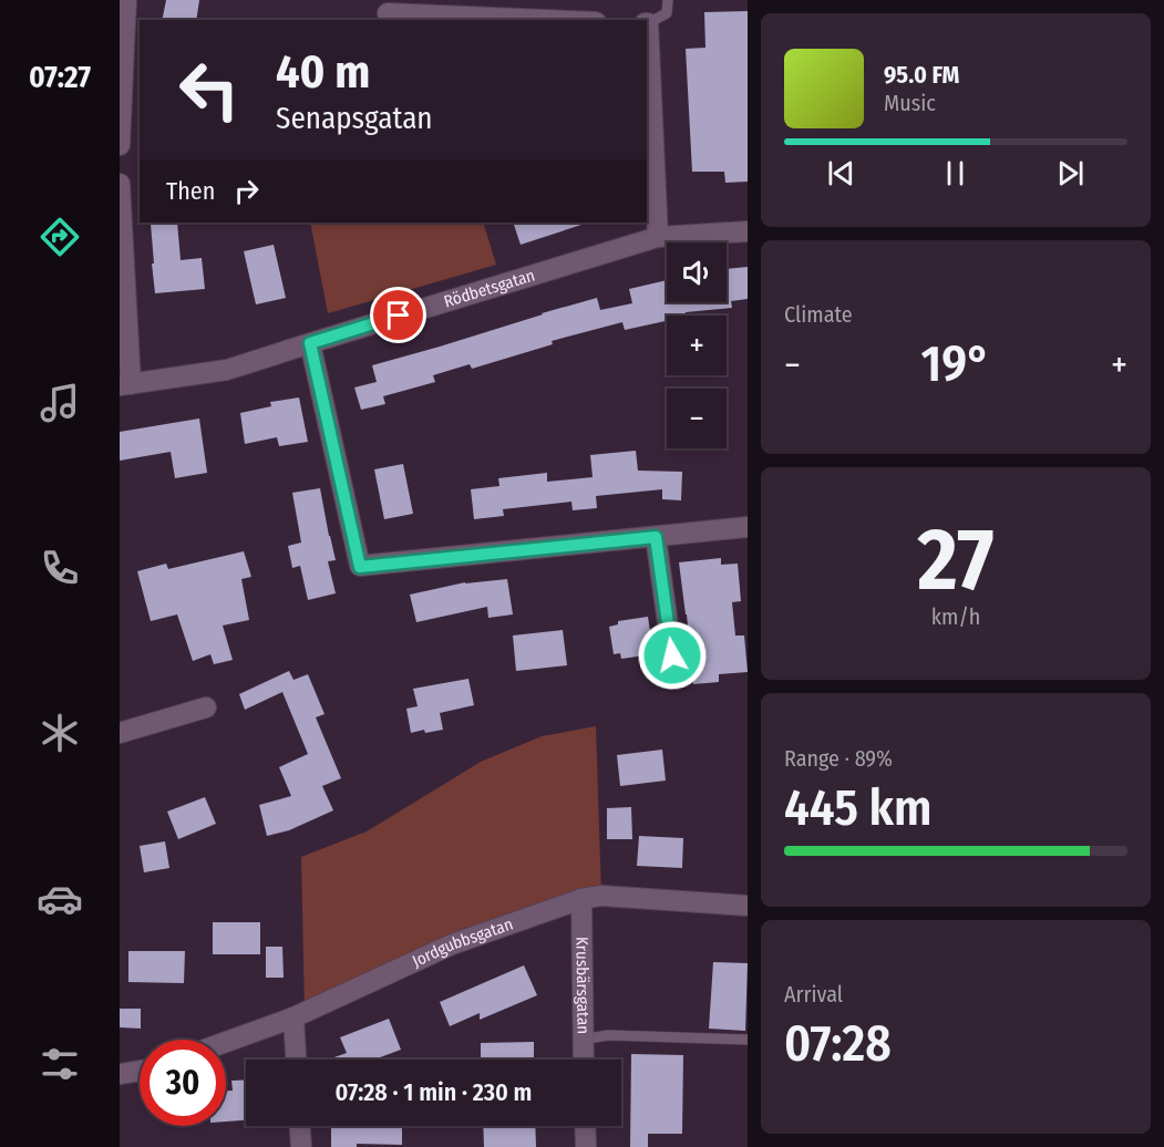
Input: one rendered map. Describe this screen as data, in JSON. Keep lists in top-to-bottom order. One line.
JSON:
{"streets":{"street":["Rödbetsgatan","Jordgubbsgatan","Krusbärsgatan"]},"crossings":[["Jordgubbsgatan","Krusbärsgatan"]],"page":{"tabs":"07:27","turn":["40 m","Senapsgatan"],"song":["95.0 FM","Music"],"then":"Then","tile":["Climate",["27","km/h"],["Range · 89%","445 km"],["Arrival","07:28"]],"map_buttons":["+","−"],"heat":["−","19°","+"],"limit":"30","trip":"07:28 · 1 min · 230 m"}}
